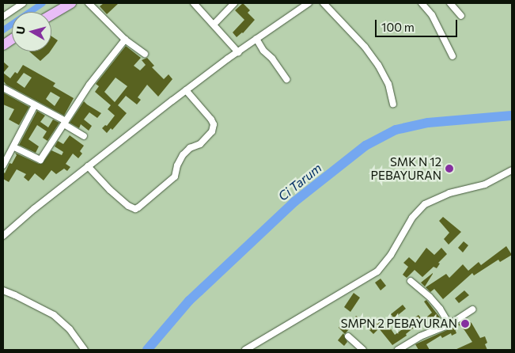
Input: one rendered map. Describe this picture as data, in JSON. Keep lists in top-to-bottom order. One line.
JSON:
{"water":["Ci Tarum"],"places":["SMK N 12 PEBAYURAN","SMPN 2 PEBAYURAN"],"scale_bar":"100 m","north":"left"}
